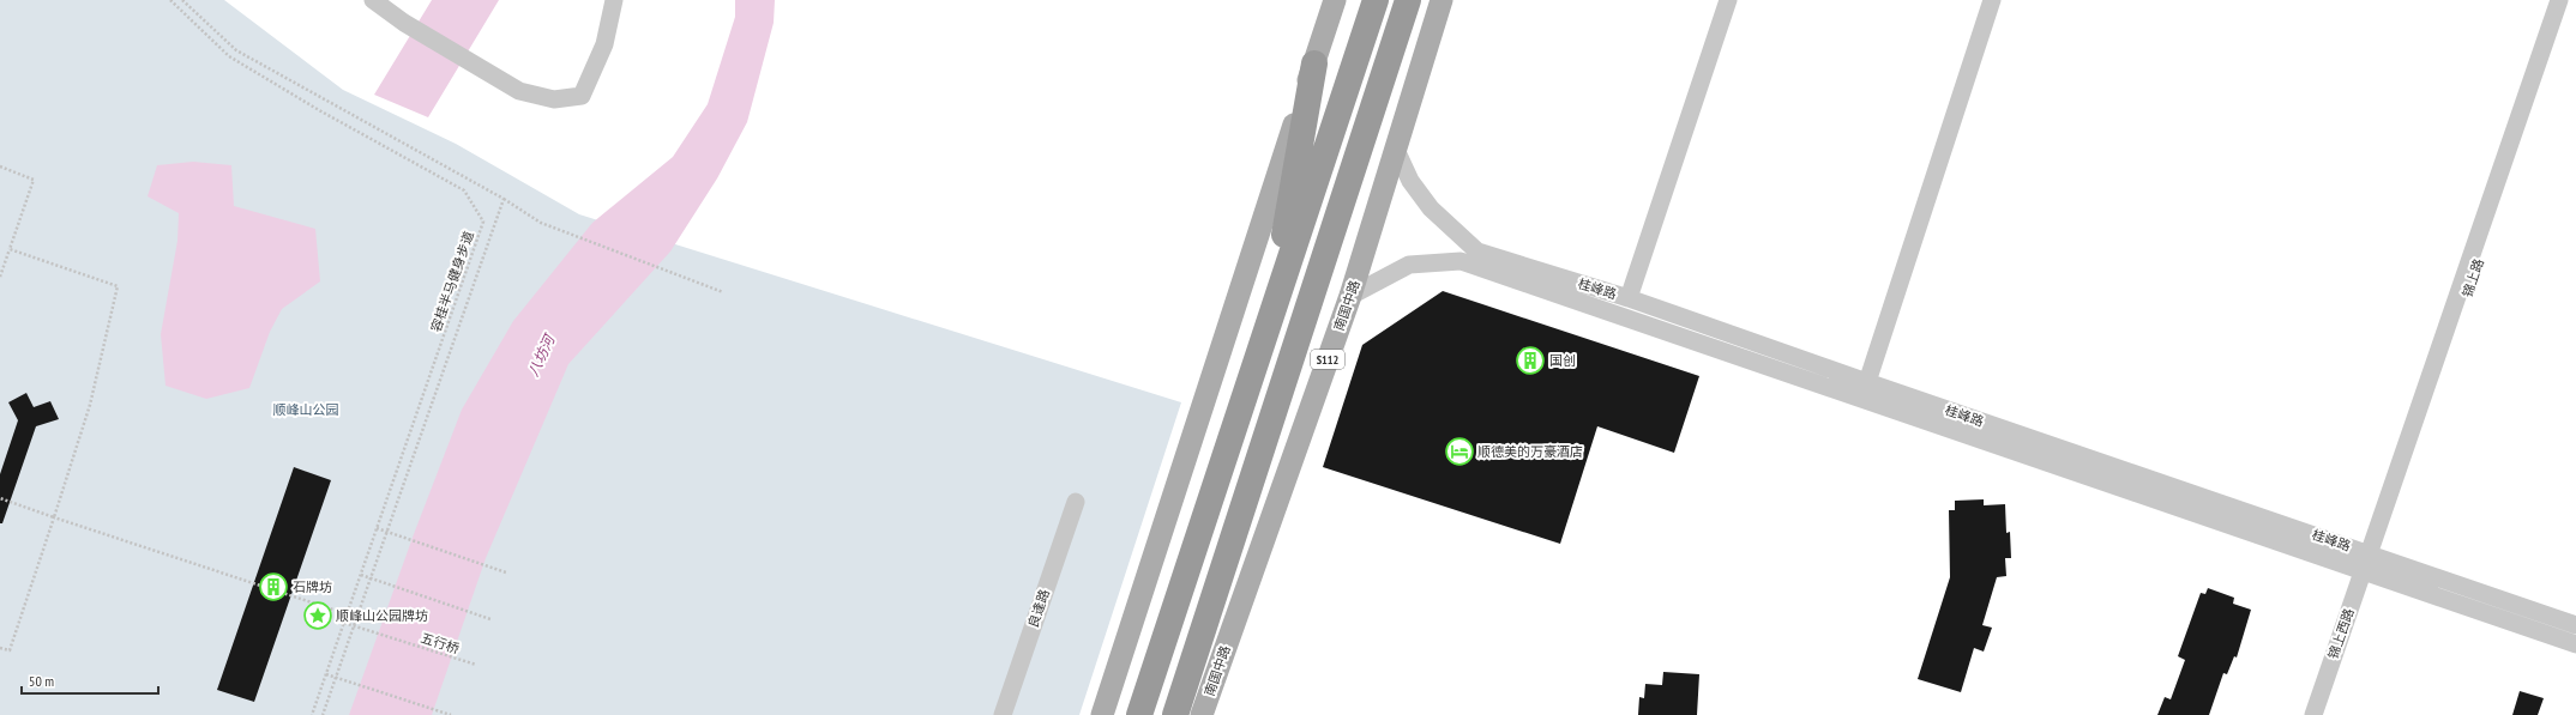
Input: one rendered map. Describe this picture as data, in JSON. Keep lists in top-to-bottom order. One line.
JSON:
{"streets":{"highway":["南国中路","S112"],"street":["锦上路","桂峰路","良逢路","锦上西路"],"path":["容桂半马健身步道","五行桥"]},"crossings":[["锦上路","桂峰路"],["锦上路","锦上西路"],["容桂半马健身步道","五行桥"],["桂峰路","南国中路"],["桂峰路","锦上西路"]],"water":["八坊河"],"parks":["顺峰山公园"],"places":{"building":["国创","石牌坊"],"hotel":["顺德美的万豪酒店"],"place":["顺峰山公园牌坊"]},"scale_bar":"50 m"}
